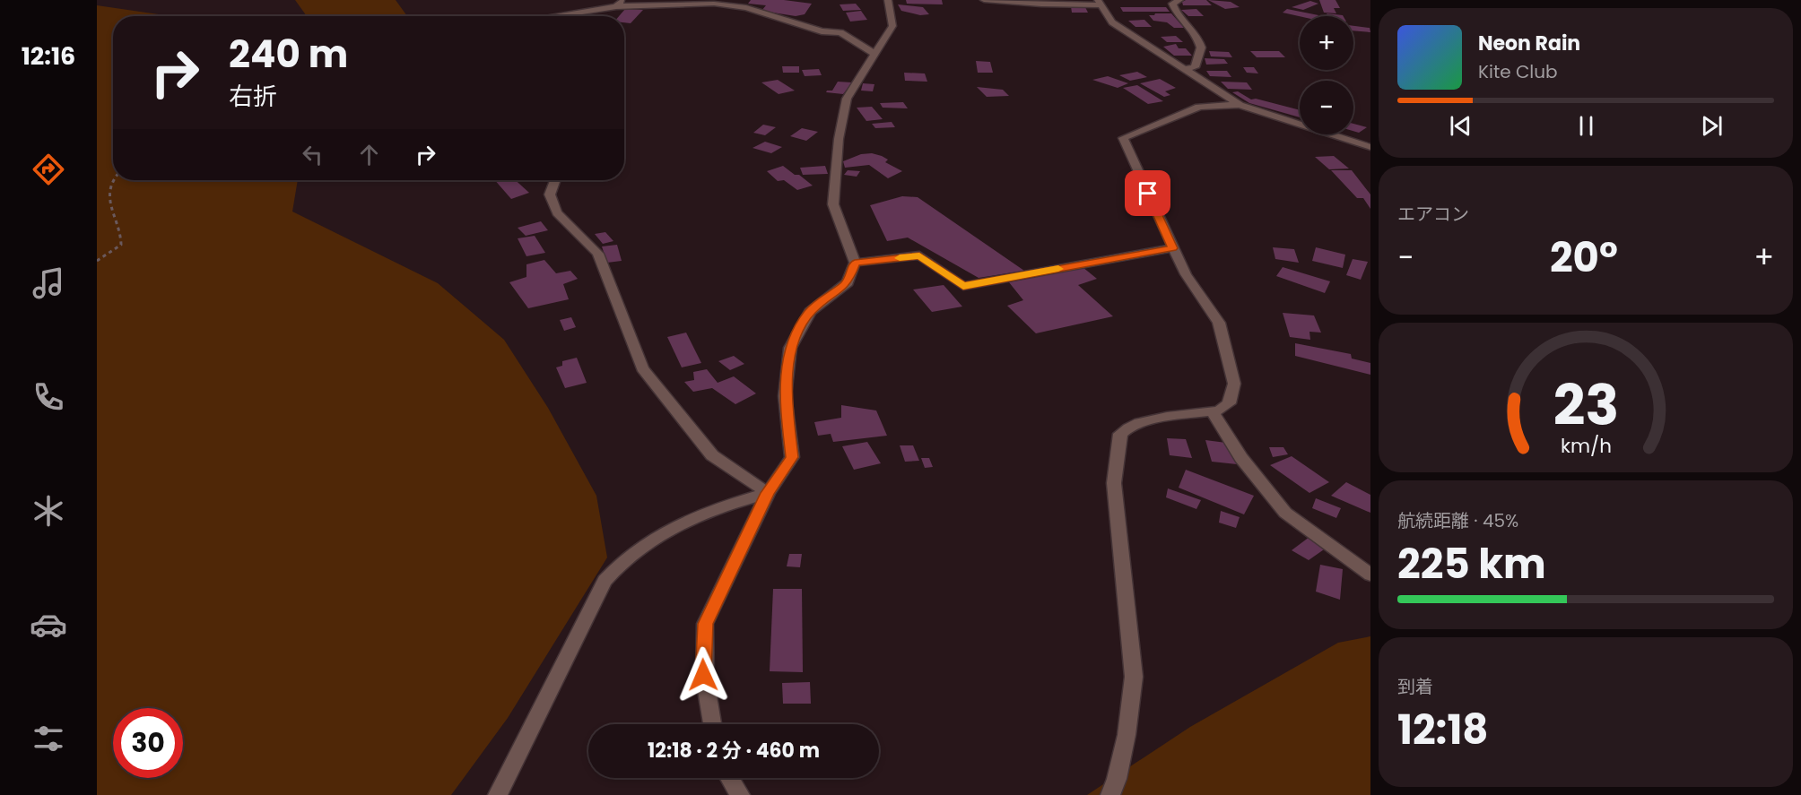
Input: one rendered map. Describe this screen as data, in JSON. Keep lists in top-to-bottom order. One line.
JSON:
{"page":{"tabs":"12:16","map_buttons":["+","−"],"turn":["240 m","右折"],"song":["Neon Rain","Kite Club"],"tile":["エアコン",["航続距離 · 45%","225 km"],["到着","12:18"]],"heat":["−","20°","+"],"limit":"30","trip":"12:18 · 2 分 · 460 m","gauge":["23","km/h"]}}
